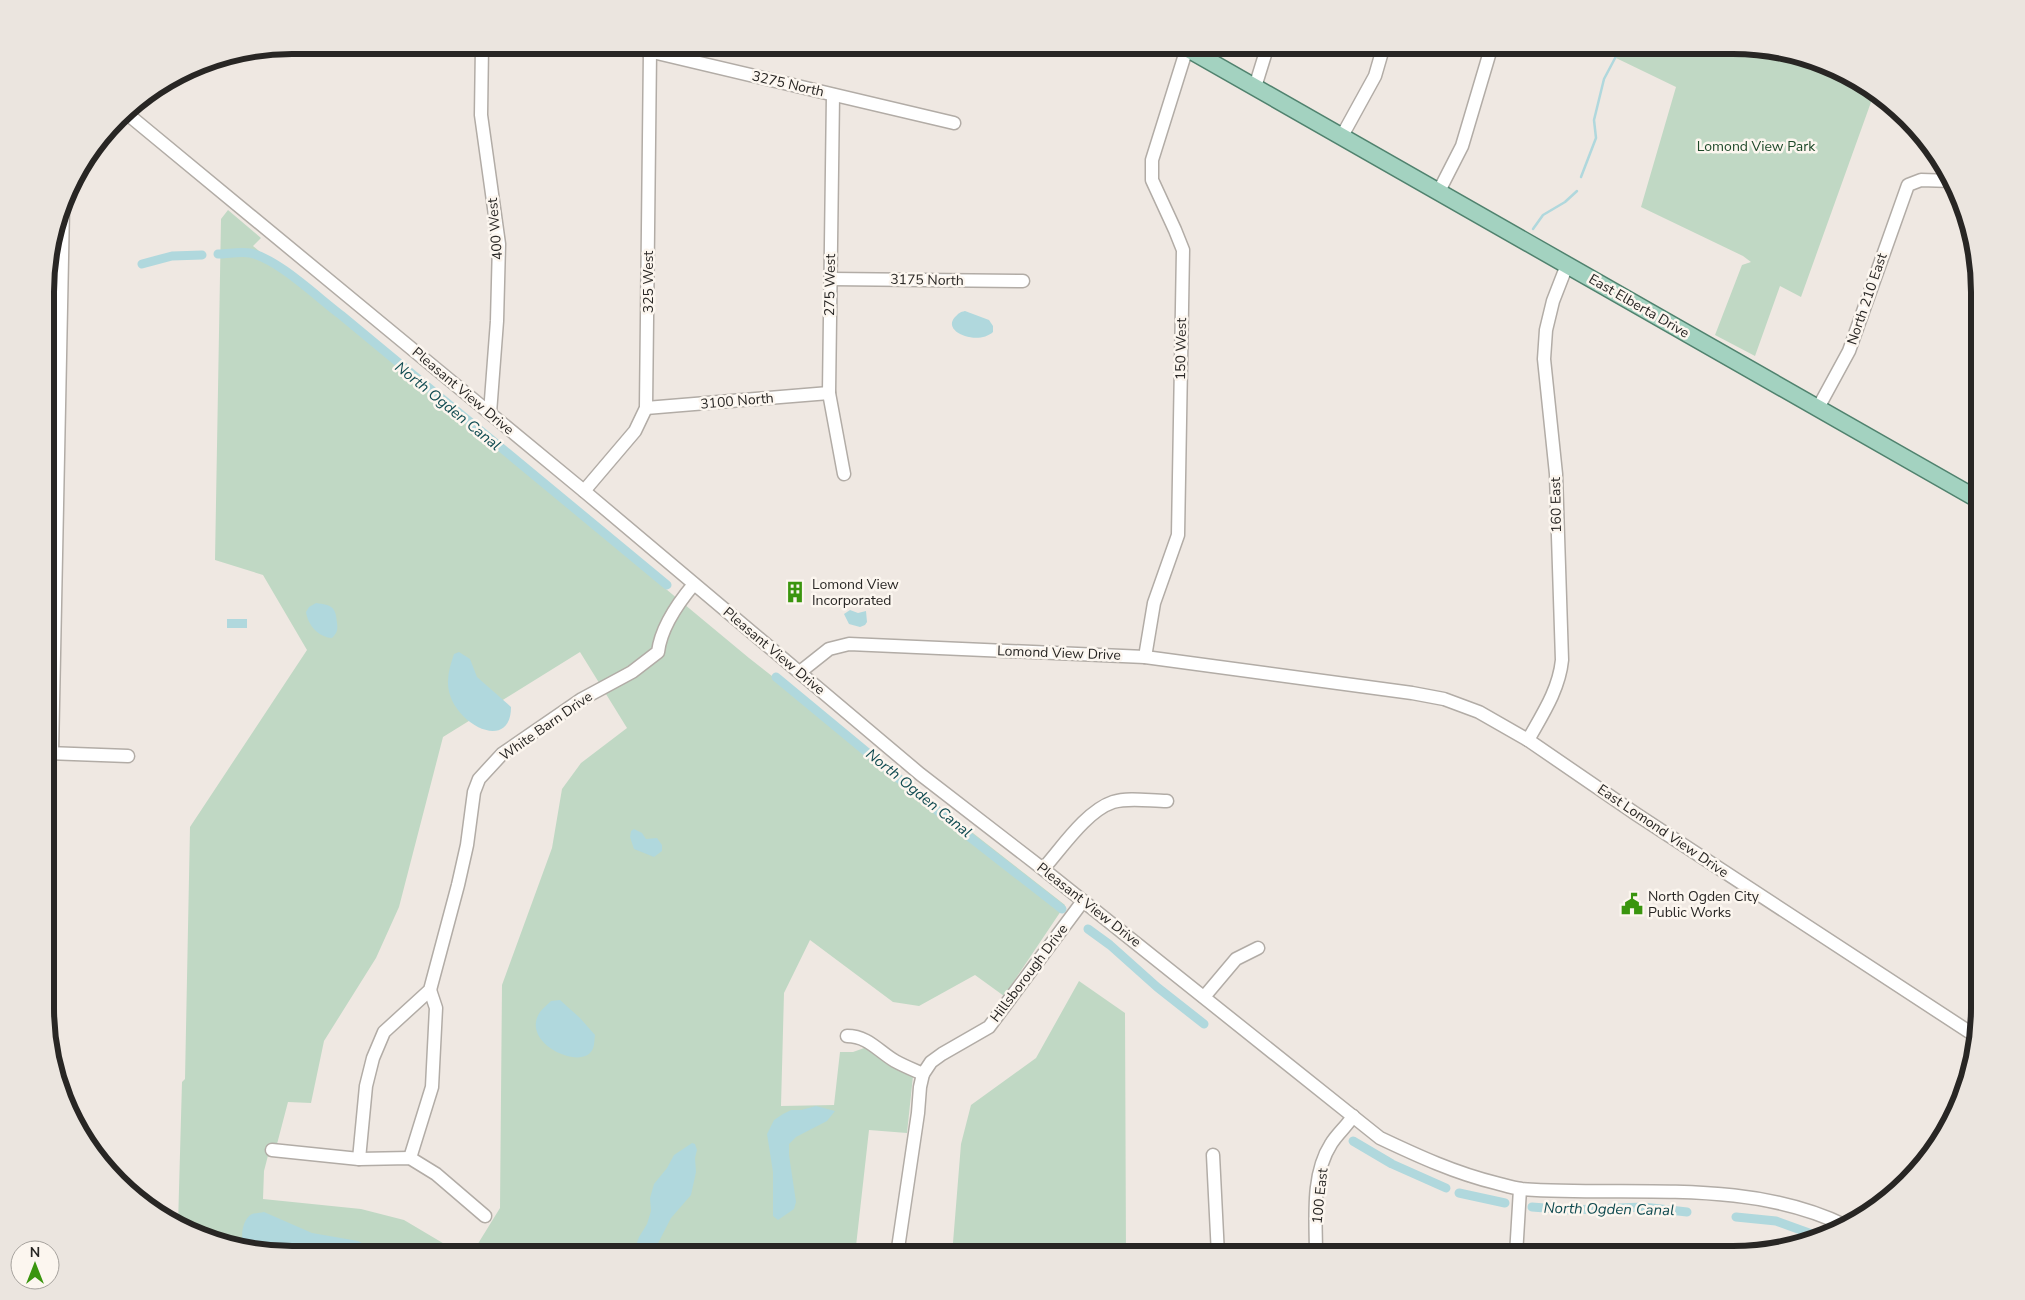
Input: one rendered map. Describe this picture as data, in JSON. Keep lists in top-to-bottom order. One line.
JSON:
{"streets":{"main road":["East Elberta Drive"],"street":["3275 North","400 West","3175 North","325 West","275 West","North 210 East","150 West","Pleasant View Drive","3100 North","160 East","Lomond View Drive","White Barn Drive","East Lomond View Drive","Hillsborough Drive","100 East"]},"crossings":[["3275 North","275 West"],["400 West","Pleasant View Drive"],["3175 North","275 West"],["325 West","Pleasant View Drive"],["325 West","3100 North"],["275 West","3100 North"],["North 210 East","East Elberta Drive"],["East Elberta Drive","160 East"],["150 West","Lomond View Drive"],["Pleasant View Drive","Lomond View Drive"],["Pleasant View Drive","White Barn Drive"],["Pleasant View Drive","Hillsborough Drive"],["Pleasant View Drive","100 East"],["160 East","East Lomond View Drive"],["Lomond View Drive","East Lomond View Drive"]],"water":["North Ogden Canal"],"parks":["Lomond View Park"],"places":{"building":["Lomond View Incorporated"],"public building":["North Ogden City Public Works"]},"north":"top"}
